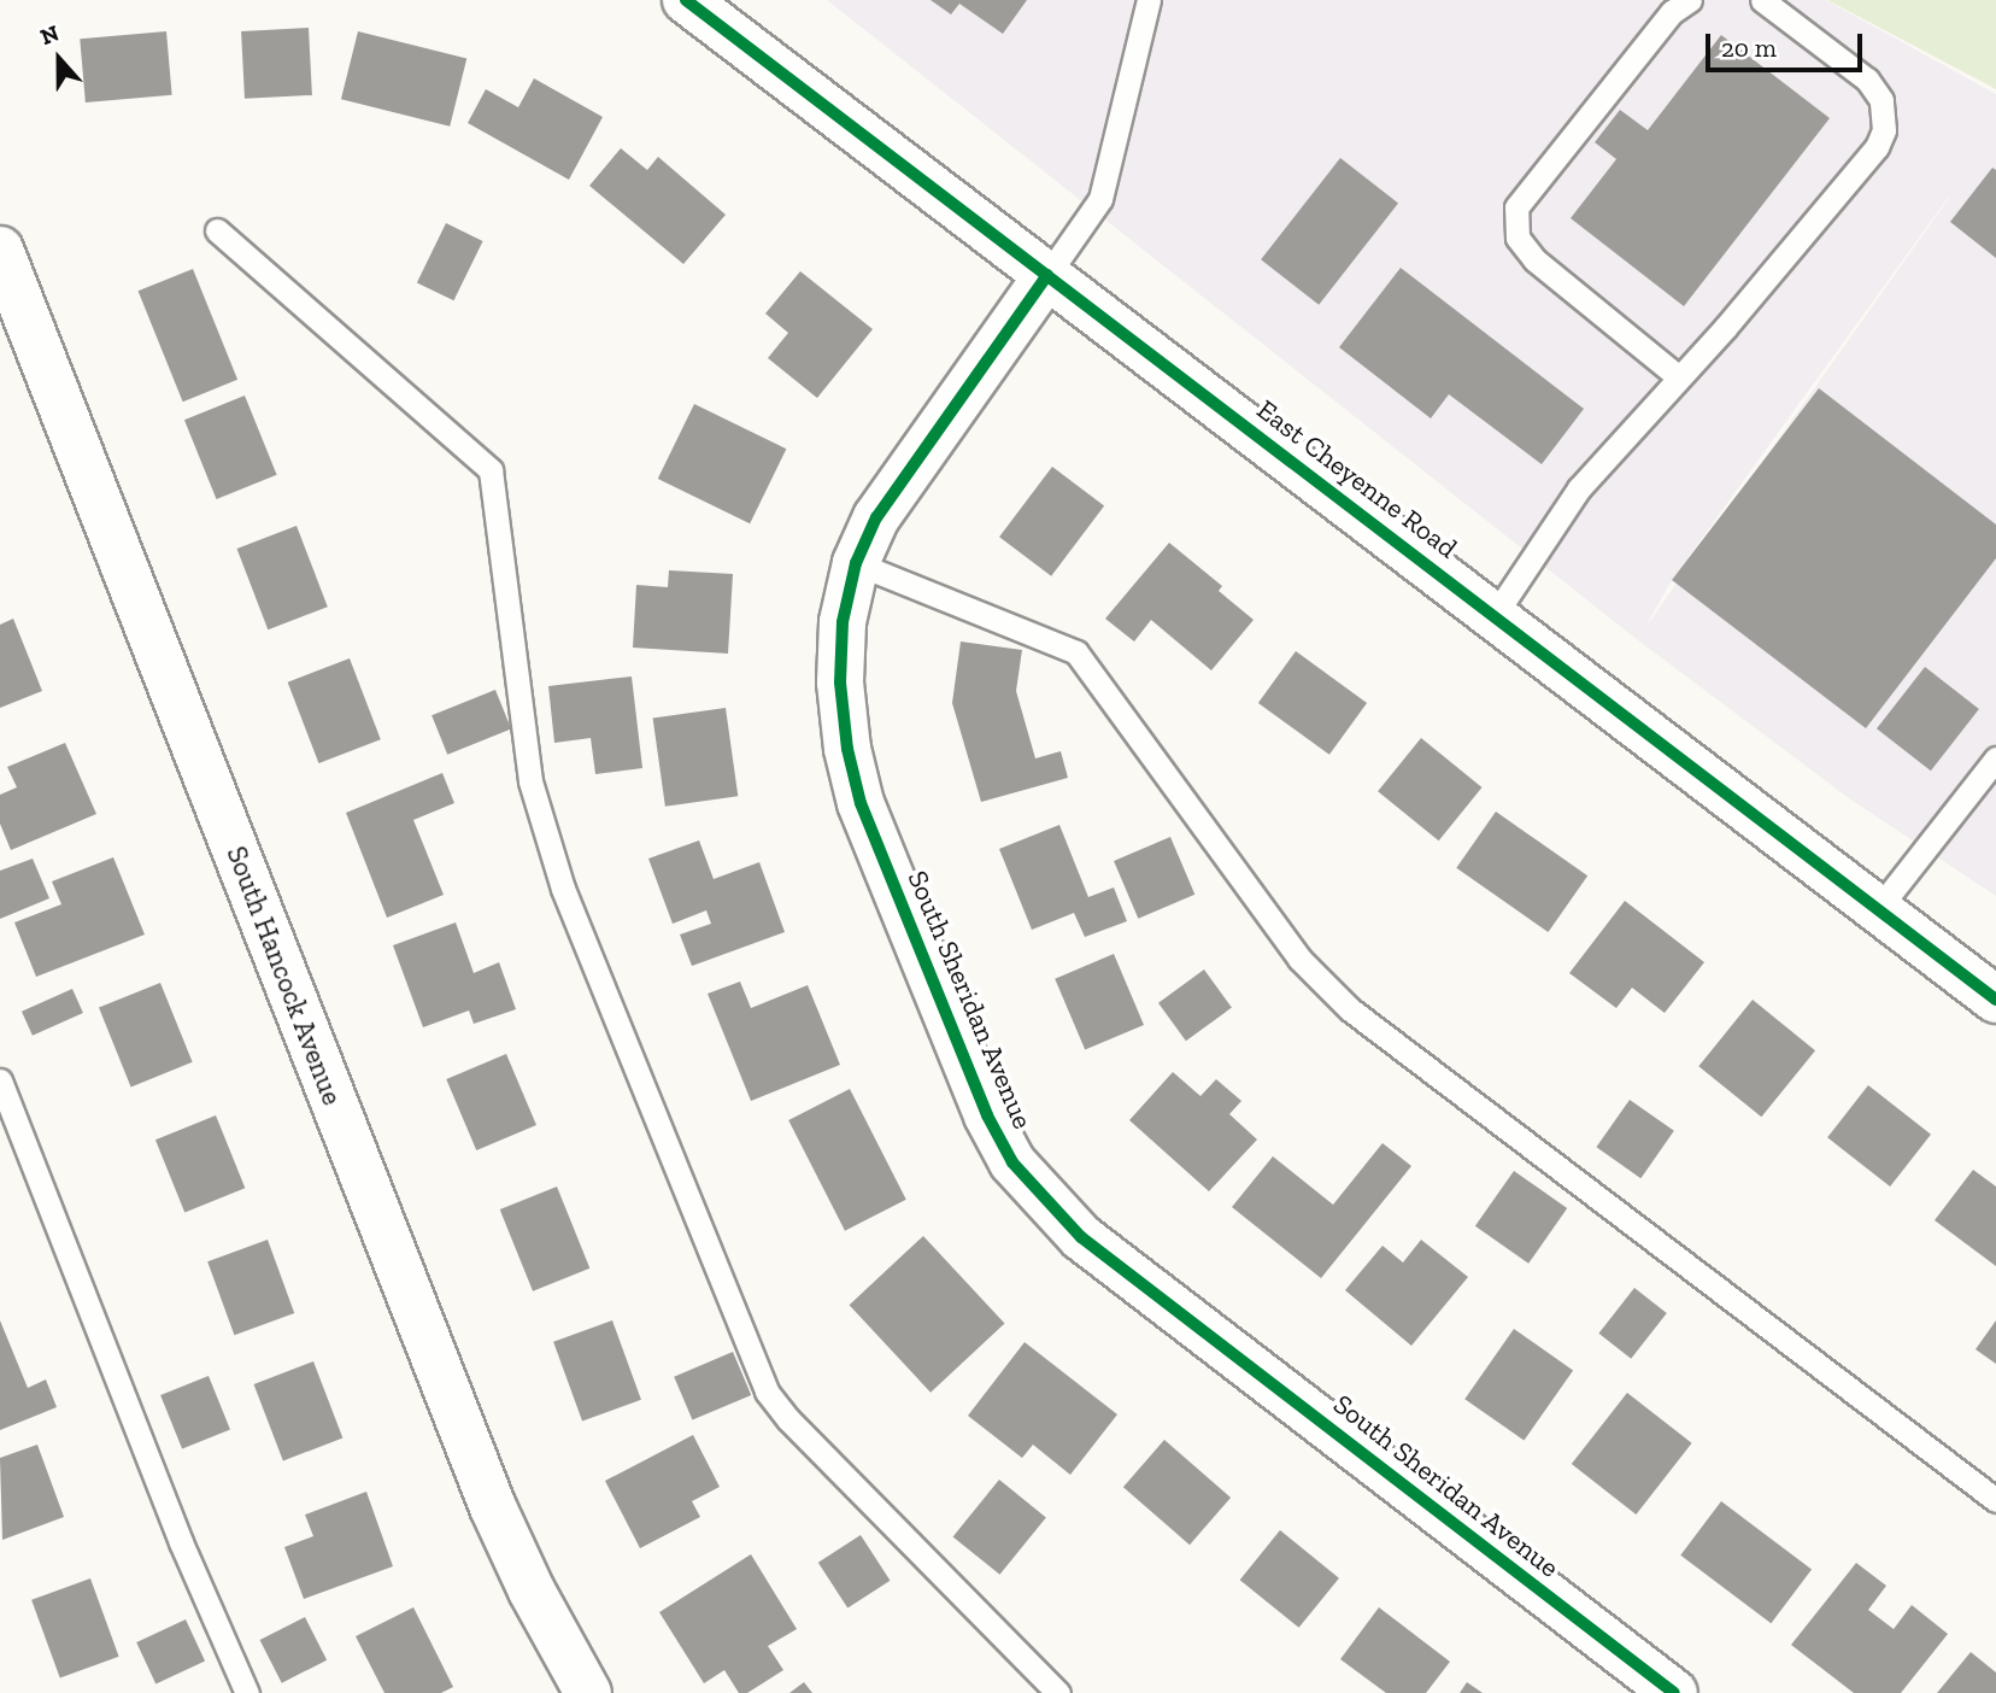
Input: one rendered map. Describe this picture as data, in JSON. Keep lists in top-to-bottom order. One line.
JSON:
{"streets":{"street":["East Cheyenne Road","South Hancock Avenue","South Sheridan Avenue"]},"crossings":[["East Cheyenne Road","South Sheridan Avenue"]],"scale_bar":"20 m","north":"top"}
